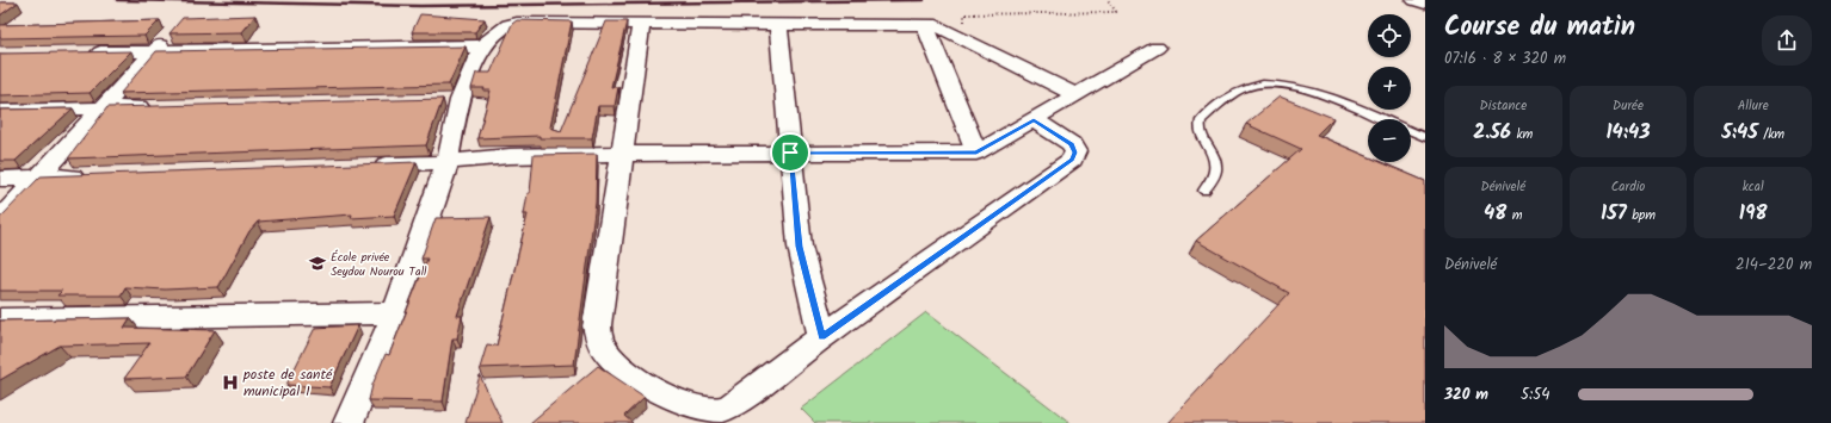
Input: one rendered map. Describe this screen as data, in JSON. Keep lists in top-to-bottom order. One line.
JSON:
{"places":{"school or university":["École privée Seydou Nourou Tall"],"hospital":["poste de santé municipal 1"]},"page":{"heading":["Course du matin","07:16 · 8 × 320 m"],"map_buttons":["+","−"],"stats":[["Distance","2.56 km"],["Durée","14:43"],["Allure","5:45 /km"],["Dénivelé","48 m"],["Cardio","157 bpm"],["kcal","198"]],"chart":["Dénivelé","214–220 m"],"list":[{"name":"320 m","note":"5:54"}]}}
